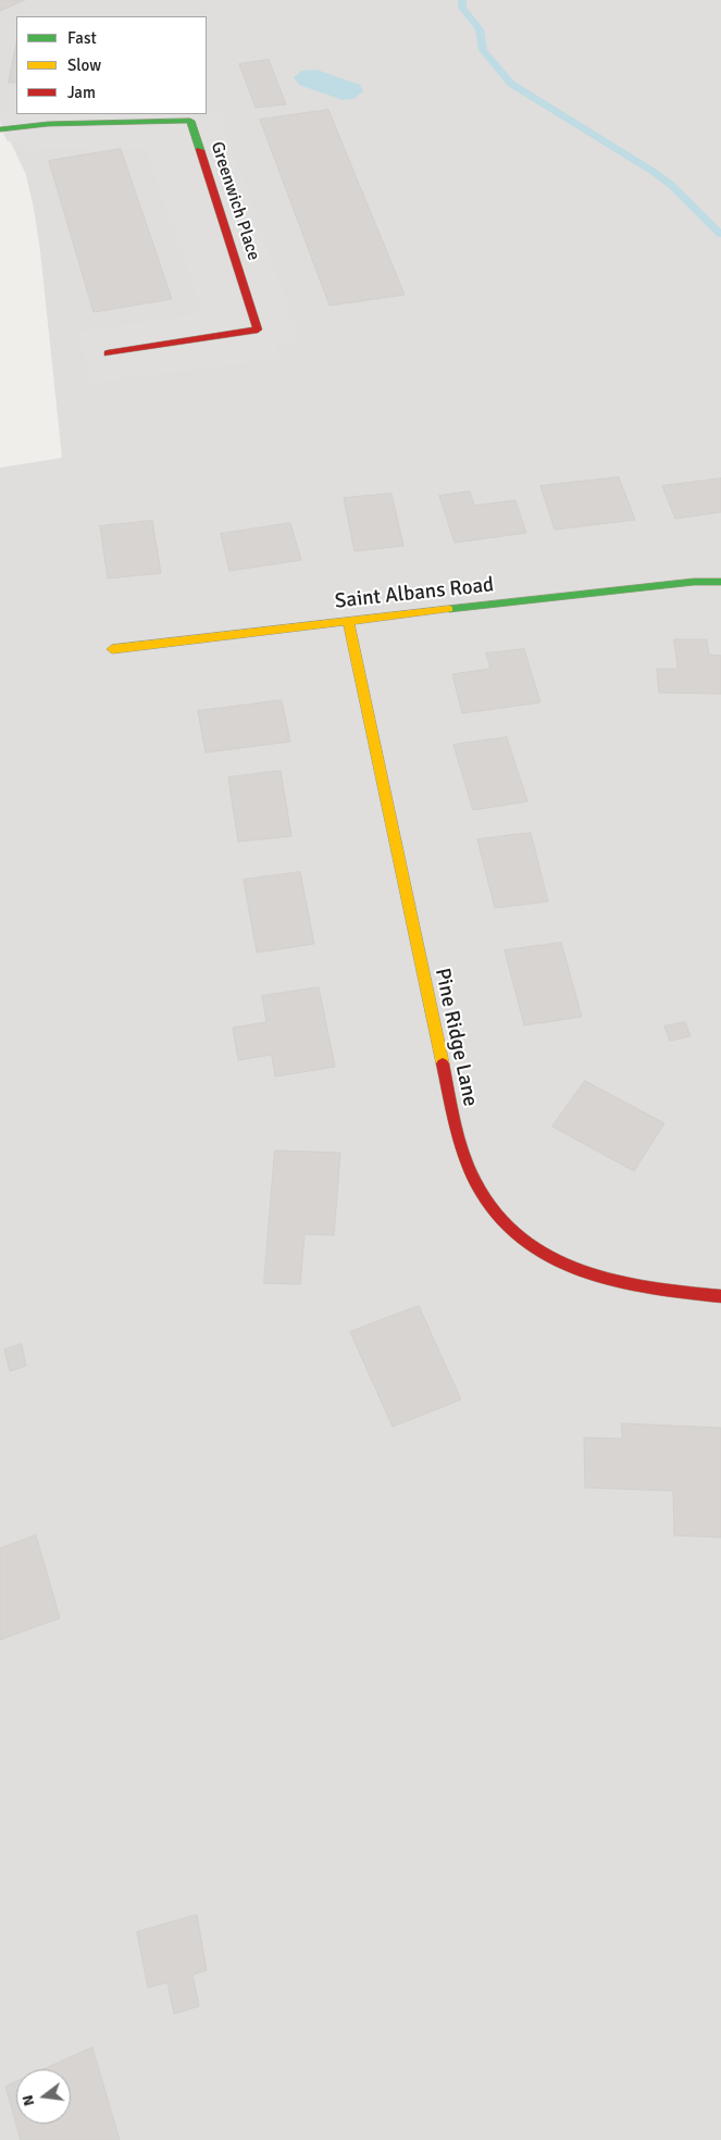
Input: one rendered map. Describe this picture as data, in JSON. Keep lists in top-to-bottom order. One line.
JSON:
{"streets":{"street":["Greenwich Place","Saint Albans Road","Pine Ridge Lane"]},"crossings":[["Saint Albans Road","Pine Ridge Lane"]],"legend":["Fast","Slow","Jam"],"north":"left"}
